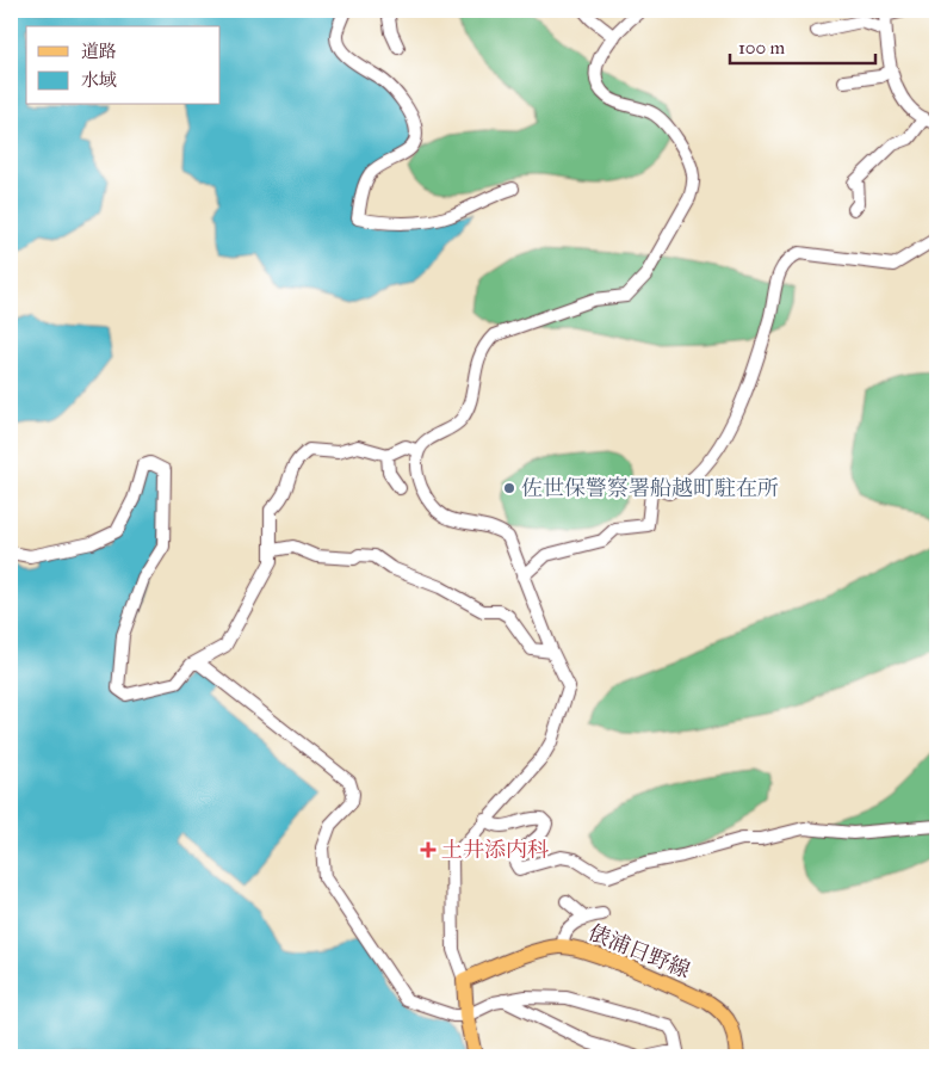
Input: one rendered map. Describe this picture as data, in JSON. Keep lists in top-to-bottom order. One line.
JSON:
{"streets":{"main road":["俵浦日野線"]},"places":{"other":["佐世保警察署船越町駐在所"],"health":["土井添内科"]},"legend":["道路","水域"],"scale_bar":"100 m"}
